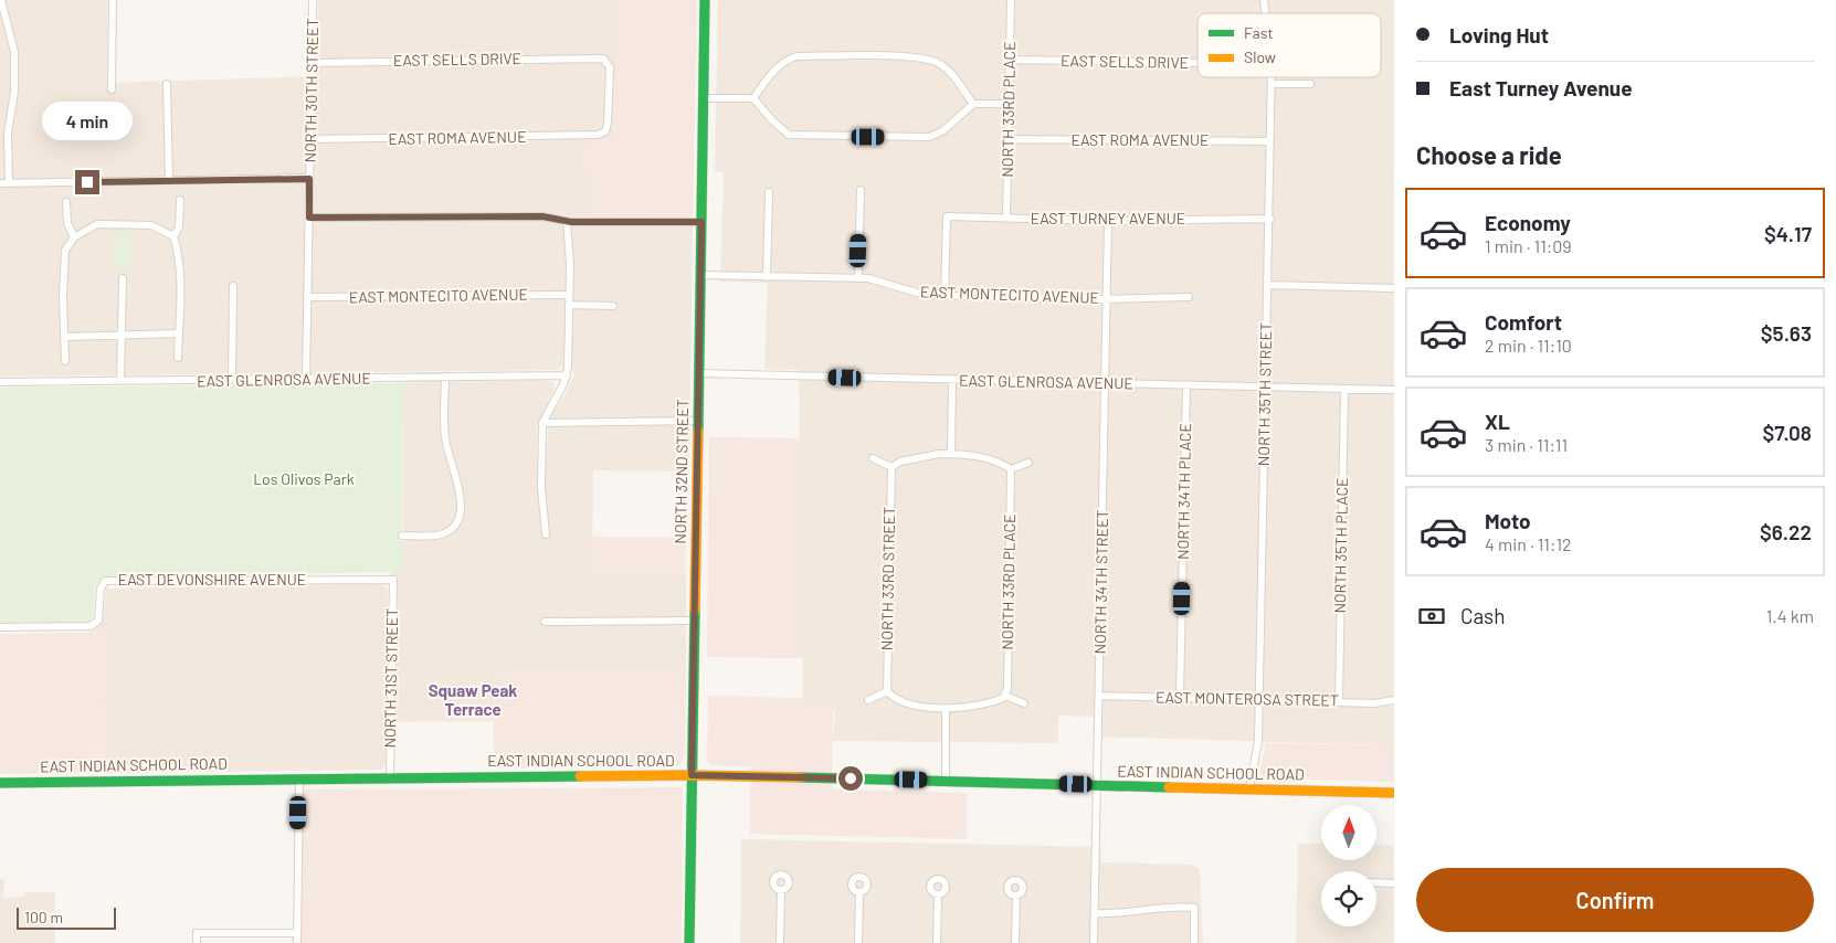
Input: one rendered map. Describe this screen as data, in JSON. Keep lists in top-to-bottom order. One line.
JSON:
{"streets":{"main road":["NORTH 32ND STREET","EAST INDIAN SCHOOL ROAD"],"street":["EAST SELLS DRIVE","NORTH 30TH STREET","NORTH 33RD PLACE","EAST ROMA AVENUE","EAST TURNEY AVENUE","EAST MONTECITO AVENUE","EAST GLENROSA AVENUE","NORTH 35TH STREET","NORTH 34TH PLACE","NORTH 35TH PLACE","NORTH 33RD STREET","EAST DEVONSHIRE AVENUE","NORTH 34TH STREET","NORTH 31ST STREET","EAST MONTEROSA STREET"]},"crossings":[["EAST SELLS DRIVE","NORTH 30TH STREET"],["EAST SELLS DRIVE","NORTH 33RD PLACE"],["EAST SELLS DRIVE","EAST ROMA AVENUE"],["NORTH 30TH STREET","EAST ROMA AVENUE"],["NORTH 30TH STREET","EAST MONTECITO AVENUE"],["NORTH 30TH STREET","EAST GLENROSA AVENUE"],["NORTH 33RD PLACE","EAST ROMA AVENUE"],["NORTH 33RD PLACE","EAST TURNEY AVENUE"],["EAST ROMA AVENUE","NORTH 35TH STREET"],["EAST TURNEY AVENUE","EAST MONTECITO AVENUE"],["EAST TURNEY AVENUE","NORTH 35TH STREET"],["EAST TURNEY AVENUE","NORTH 34TH STREET"],["EAST MONTECITO AVENUE","NORTH 32ND STREET"],["EAST MONTECITO AVENUE","NORTH 34TH STREET"],["EAST GLENROSA AVENUE","NORTH 35TH STREET"],["EAST GLENROSA AVENUE","NORTH 32ND STREET"],["EAST GLENROSA AVENUE","NORTH 34TH PLACE"],["EAST GLENROSA AVENUE","NORTH 35TH PLACE"],["EAST GLENROSA AVENUE","NORTH 34TH STREET"],["NORTH 35TH STREET","EAST MONTEROSA STREET"],["NORTH 35TH STREET","EAST INDIAN SCHOOL ROAD"],["NORTH 32ND STREET","EAST INDIAN SCHOOL ROAD"],["NORTH 34TH PLACE","EAST MONTEROSA STREET"],["NORTH 35TH PLACE","EAST MONTEROSA STREET"],["EAST DEVONSHIRE AVENUE","NORTH 31ST STREET"],["NORTH 34TH STREET","EAST MONTEROSA STREET"],["NORTH 34TH STREET","EAST INDIAN SCHOOL ROAD"],["NORTH 31ST STREET","EAST INDIAN SCHOOL ROAD"]],"districts":["Squaw Peak Terrace"],"parks":["Los Olivos Park"],"legend":["Fast","Slow"],"scale_bar":"100 m","north":"top","page":{"banner":["Loving Hut","East Turney Avenue"],"bubble":"4 min","heading":"Choose a ride","list":[{"name":"Economy","note":"1 min · 11:09","value":"$4.17"},{"name":"Comfort","note":"2 min · 11:10","value":"$5.63"},{"name":"XL","note":"3 min · 11:11","value":"$7.08"},{"name":"Moto","note":"4 min · 11:12","value":"$6.22"}],"pay":["Cash","1.4 km"],"buttons":"Confirm","scale":"100 m"}}
